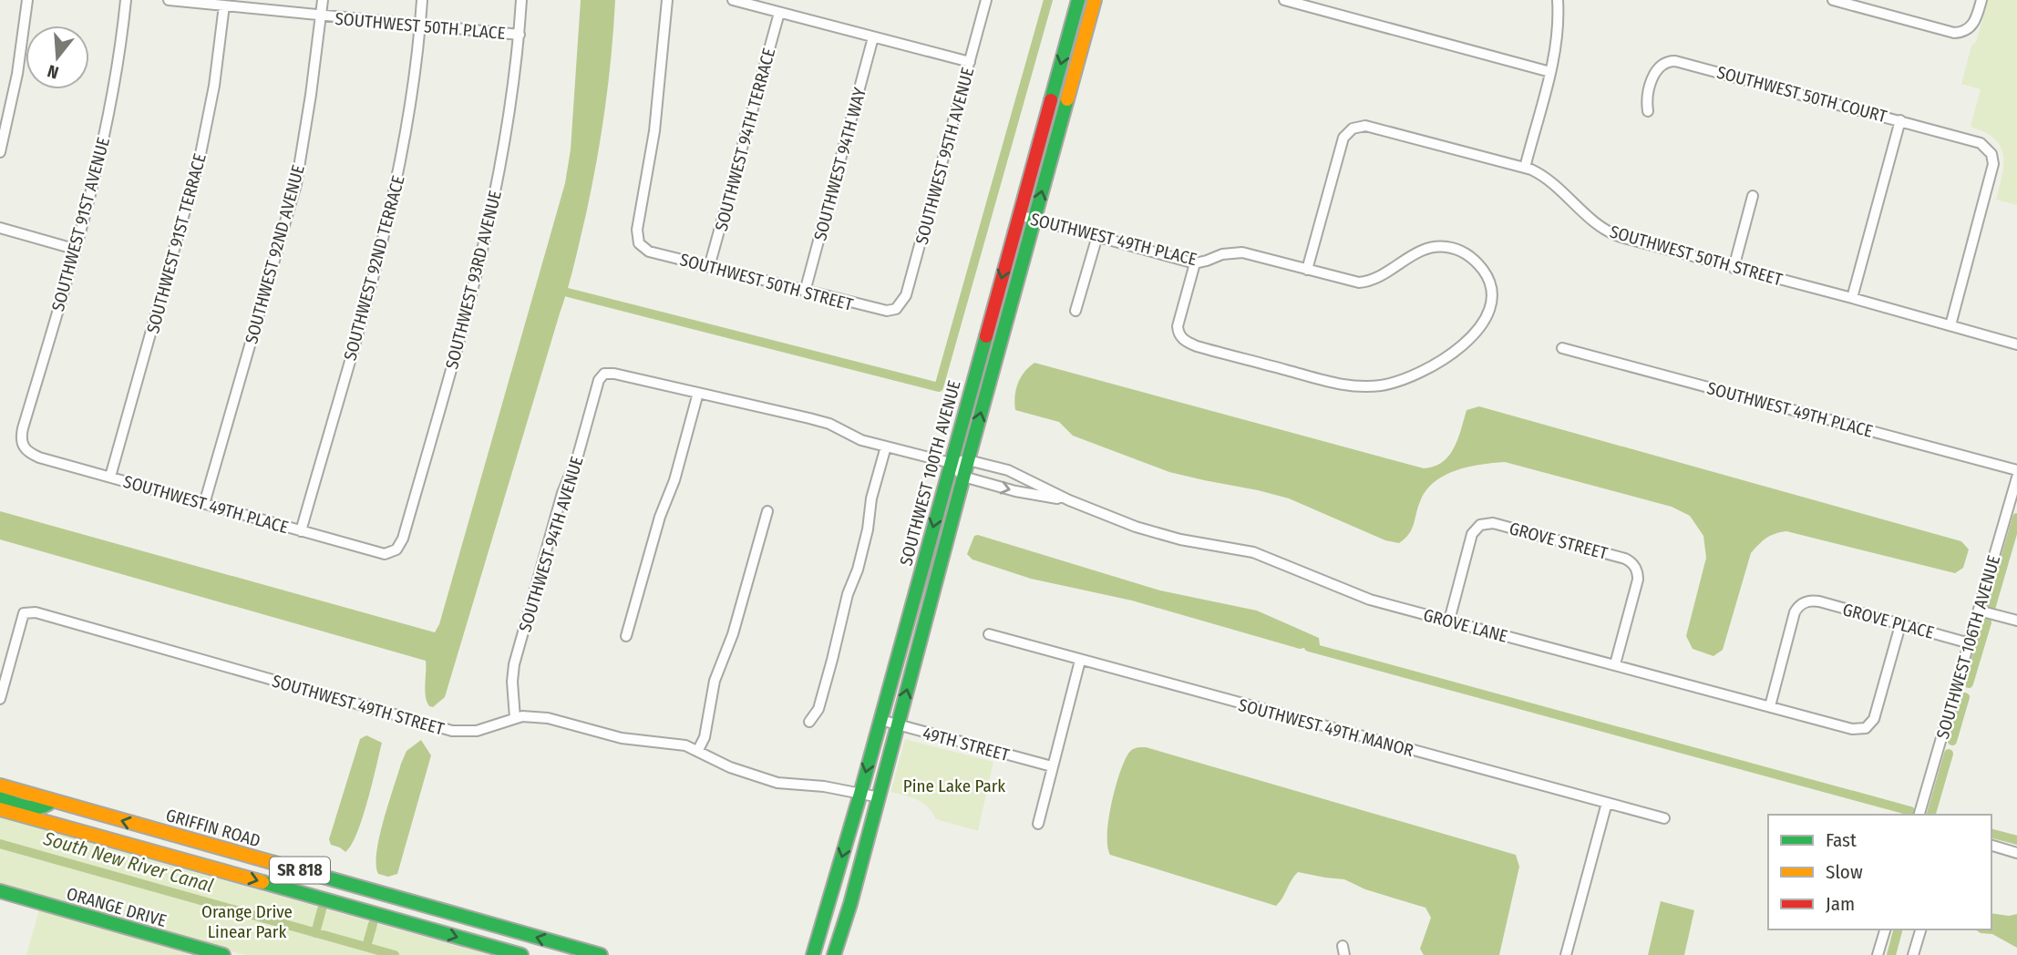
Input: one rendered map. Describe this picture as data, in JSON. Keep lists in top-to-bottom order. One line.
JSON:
{"streets":{"main road":["SOUTHWEST 100TH AVENUE","GRIFFIN ROAD","SR 818","ORANGE DRIVE"],"street":["SOUTHWEST 50TH PLACE","SOUTHWEST 50TH COURT","SOUTHWEST 94TH TERRACE","SOUTHWEST 95TH AVENUE","SOUTHWEST 94TH WAY","SOUTHWEST 91ST AVENUE","SOUTHWEST 49TH PLACE","SOUTHWEST 91ST TERRACE","SOUTHWEST 92ND AVENUE","SOUTHWEST 50TH STREET","SOUTHWEST 92ND TERRACE","SOUTHWEST 93RD AVENUE","GROVE STREET","SOUTHWEST 94TH AVENUE","GROVE PLACE","GROVE LANE","SOUTHWEST 106TH AVENUE","SOUTHWEST 49TH STREET","SOUTHWEST 49TH MANOR","49TH STREET"]},"crossings":[["SOUTHWEST 50TH PLACE","SOUTHWEST 91ST TERRACE"],["SOUTHWEST 50TH PLACE","SOUTHWEST 92ND AVENUE"],["SOUTHWEST 50TH PLACE","SOUTHWEST 92ND TERRACE"],["SOUTHWEST 50TH PLACE","SOUTHWEST 93RD AVENUE"],["SOUTHWEST 50TH COURT","SOUTHWEST 50TH STREET"],["SOUTHWEST 94TH TERRACE","SOUTHWEST 50TH STREET"],["SOUTHWEST 95TH AVENUE","SOUTHWEST 50TH STREET"],["SOUTHWEST 94TH WAY","SOUTHWEST 50TH STREET"],["SOUTHWEST 91ST AVENUE","SOUTHWEST 49TH PLACE"],["SOUTHWEST 49TH PLACE","SOUTHWEST 91ST TERRACE"],["SOUTHWEST 49TH PLACE","SOUTHWEST 92ND AVENUE"],["SOUTHWEST 49TH PLACE","SOUTHWEST 50TH STREET"],["SOUTHWEST 49TH PLACE","SOUTHWEST 92ND TERRACE"],["SOUTHWEST 49TH PLACE","SOUTHWEST 93RD AVENUE"],["SOUTHWEST 49TH PLACE","SOUTHWEST 100TH AVENUE"],["SOUTHWEST 100TH AVENUE","GROVE LANE"],["SOUTHWEST 100TH AVENUE","SOUTHWEST 49TH STREET"],["SOUTHWEST 100TH AVENUE","49TH STREET"],["GROVE STREET","GROVE LANE"],["SOUTHWEST 94TH AVENUE","SOUTHWEST 49TH STREET"],["GROVE PLACE","GROVE LANE"],["GROVE PLACE","SOUTHWEST 106TH AVENUE"]],"water":["South New River Canal"],"parks":["Pine Lake Park","Orange Drive Linear Park"],"legend":["Fast","Slow","Jam"],"north":"bottom"}
